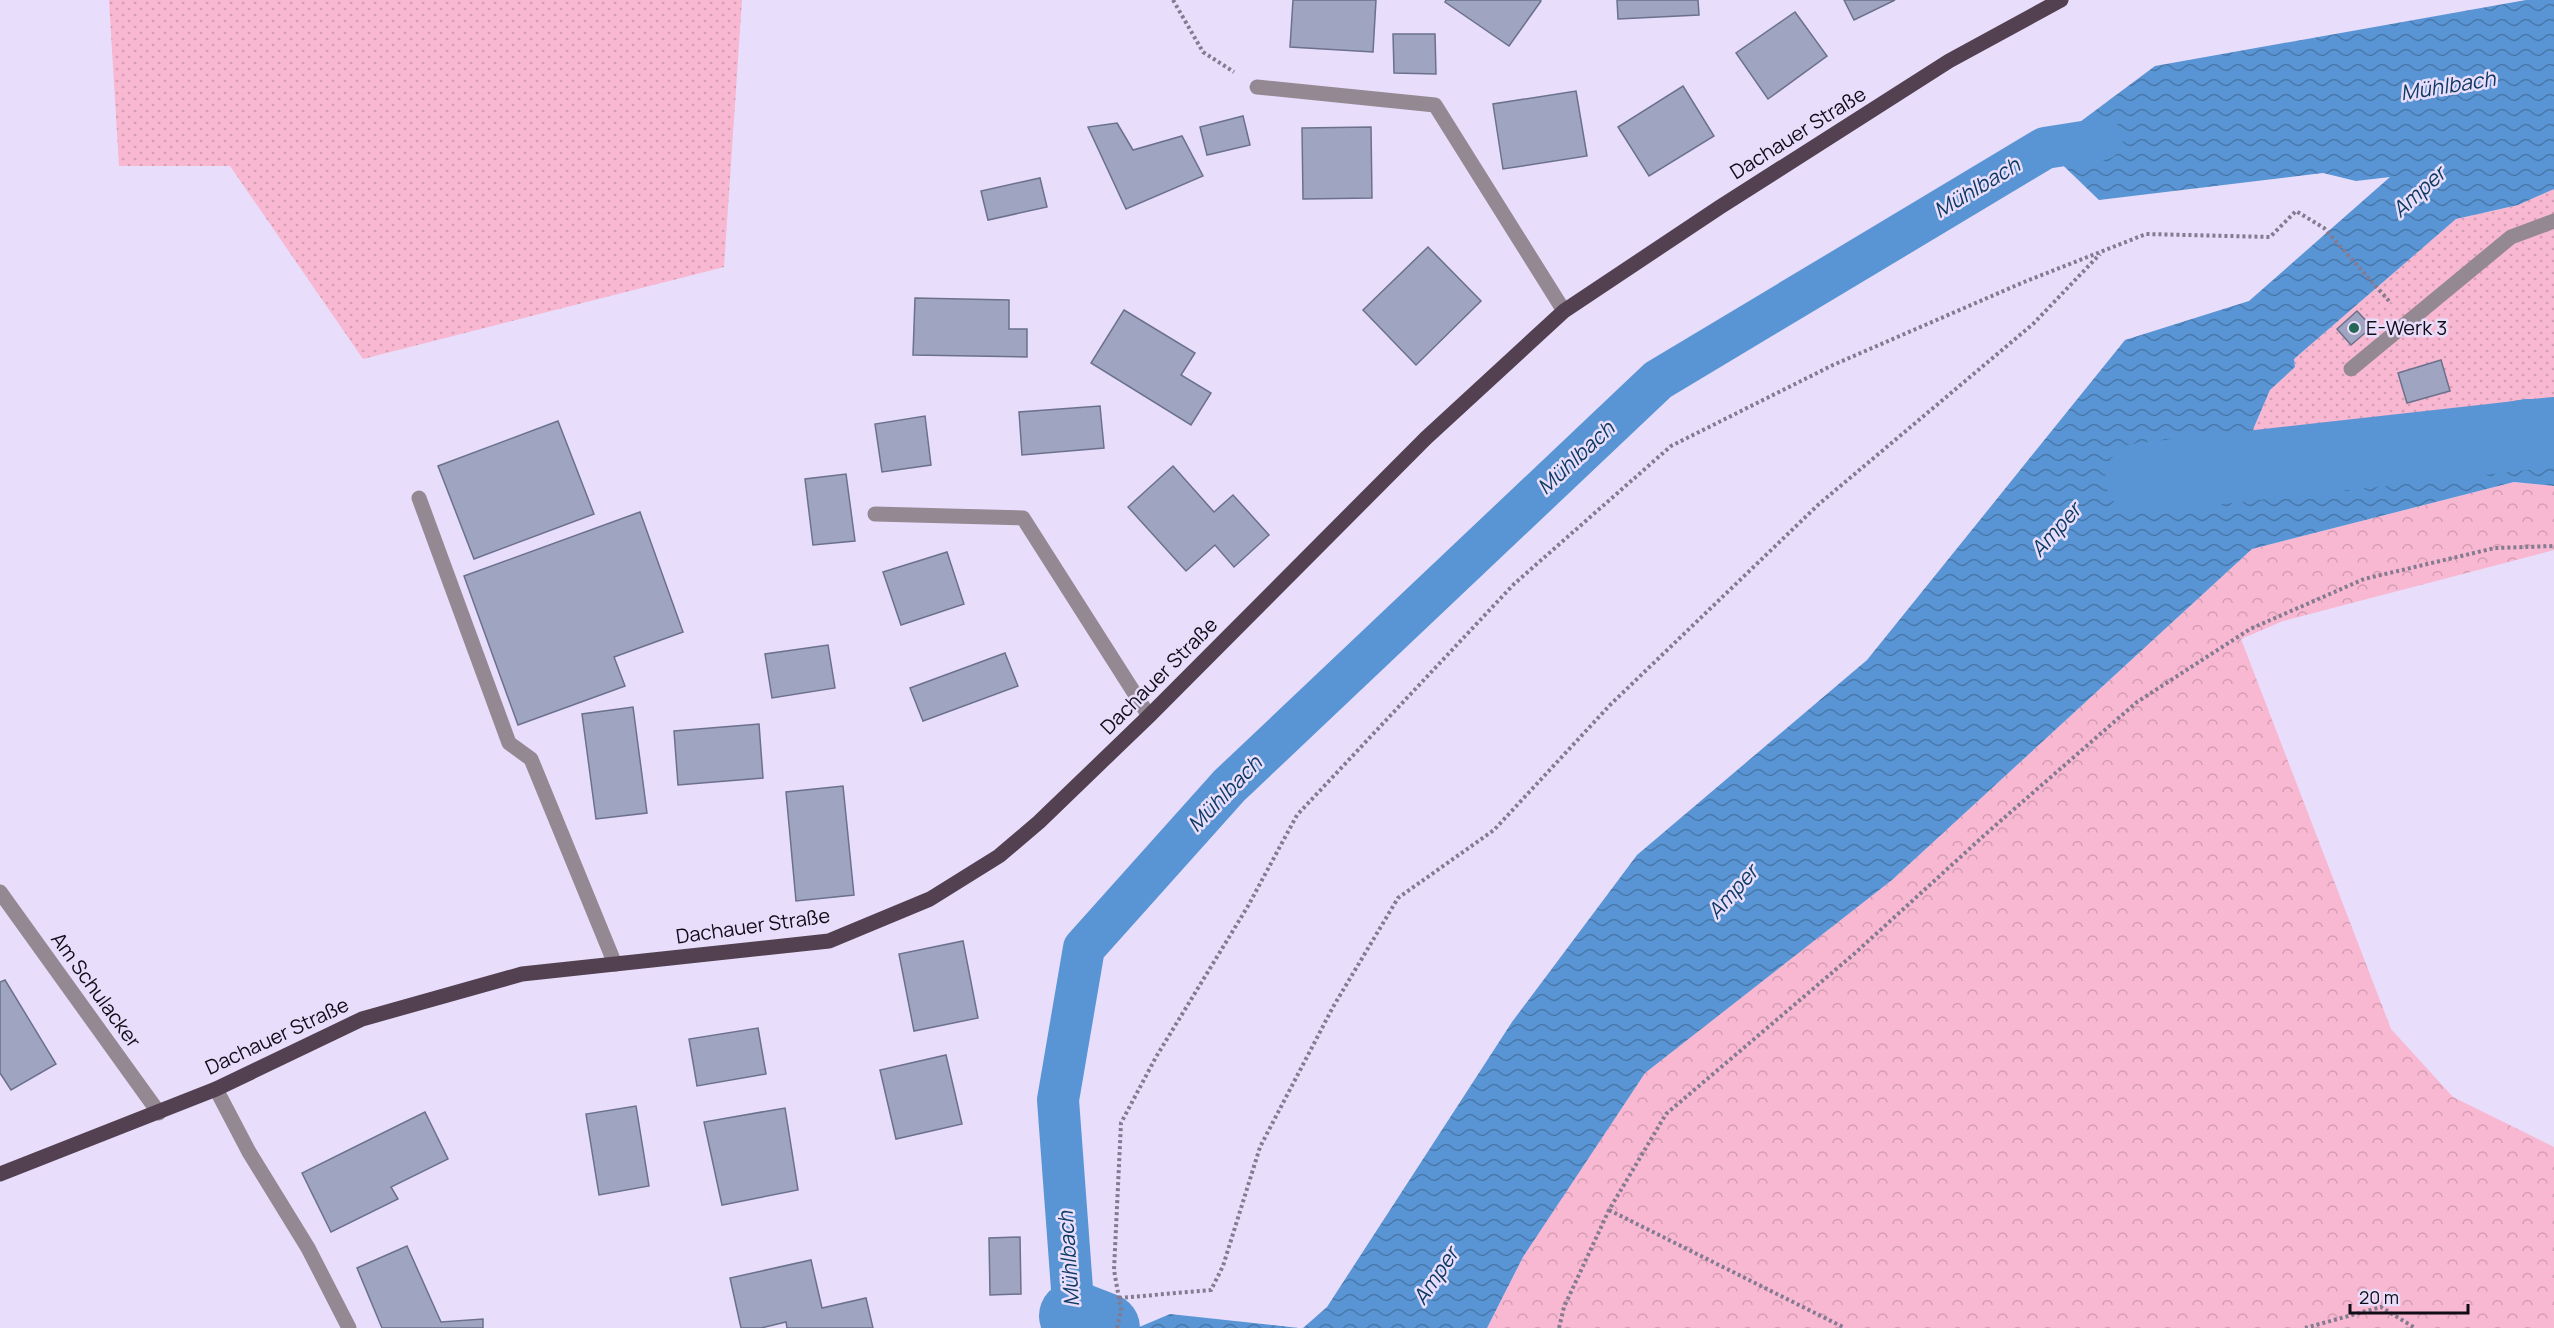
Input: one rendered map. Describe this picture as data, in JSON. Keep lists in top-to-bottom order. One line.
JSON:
{"streets":{"main road":["Dachauer Straße"],"street":["Am Schulacker"]},"crossings":[["Dachauer Straße","Am Schulacker"]],"water":["Mühlbach","Amper"],"places":["E-Werk 3"],"scale_bar":"20 m"}
